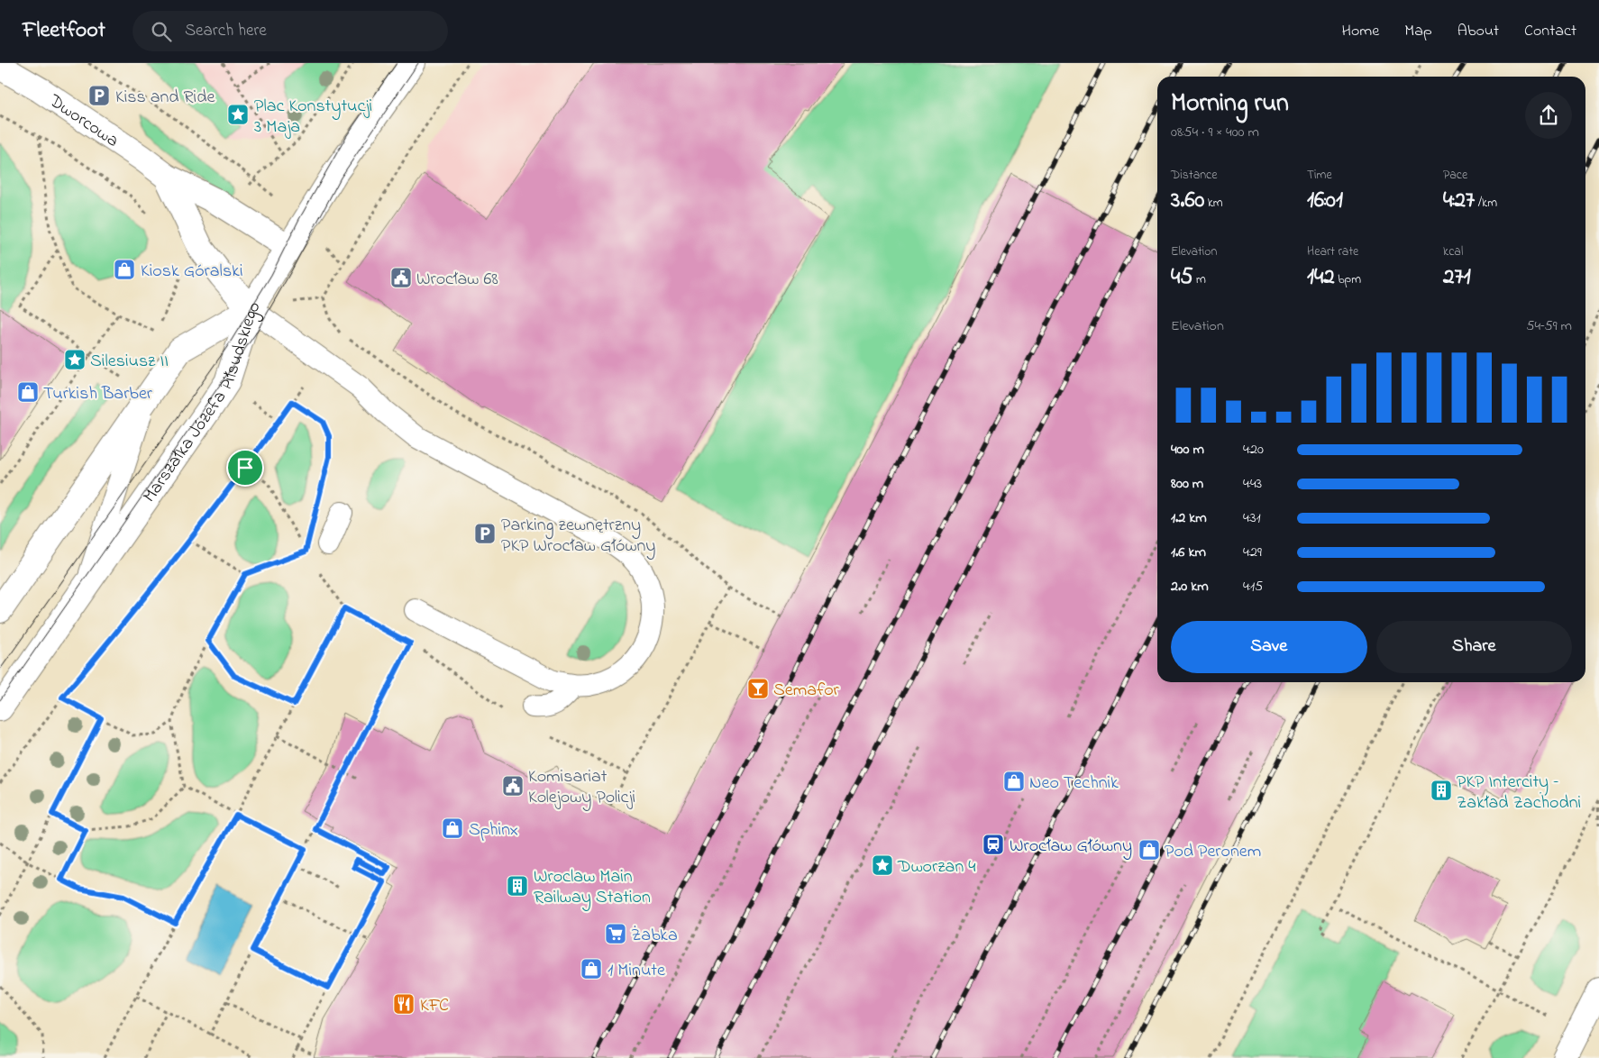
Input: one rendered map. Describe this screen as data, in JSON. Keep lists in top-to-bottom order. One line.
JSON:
{"streets":{"street":["Dworcowa","Marszałka Józefa Piłsudskiego"]},"crossings":[["Dworcowa","Marszałka Józefa Piłsudskiego"]],"places":{"parking":["Kiss and Ride","Parking zewnętrzny PKP Wrocław Główny"],"place":["Plac Konstytucji 3 Maja","Silesiusz II","Dworzan 4"],"shop":["Kiosk Góralski","Turkish Barber","Neo Technik","Sphinx","Pod Peronem","1 Minute"],"public building":["Wrocław 68","Komisariat Kolejowy Policji"],"bar":["Semafor"],"building":["PKP Intercity – Zakład Zachodni","Wroclaw Main Railway Station"],"station":["Wrocław Główny"],"supermarket":["Żabka"],"restaurant":["KFC"]},"page":{"header":"Fleetfoot","search":"Search here","nav":["Home","Map","About","Contact"],"heading":["Morning run","08:54 · 9 × 400 m"],"stats":[["Distance","3.60 km"],["Time","16:01"],["Pace","4:27 /km"],["Elevation","45 m"],["Heart rate","142 bpm"],["kcal","271"]],"chart":["Elevation","54–59 m"],"list":[{"name":"400 m","note":"4:20"},{"name":"800 m","note":"4:43"},{"name":"1.2 km","note":"4:31"},{"name":"1.6 km","note":"4:29"},{"name":"2.0 km","note":"4:15"}],"buttons":["Save","Share"]}}
